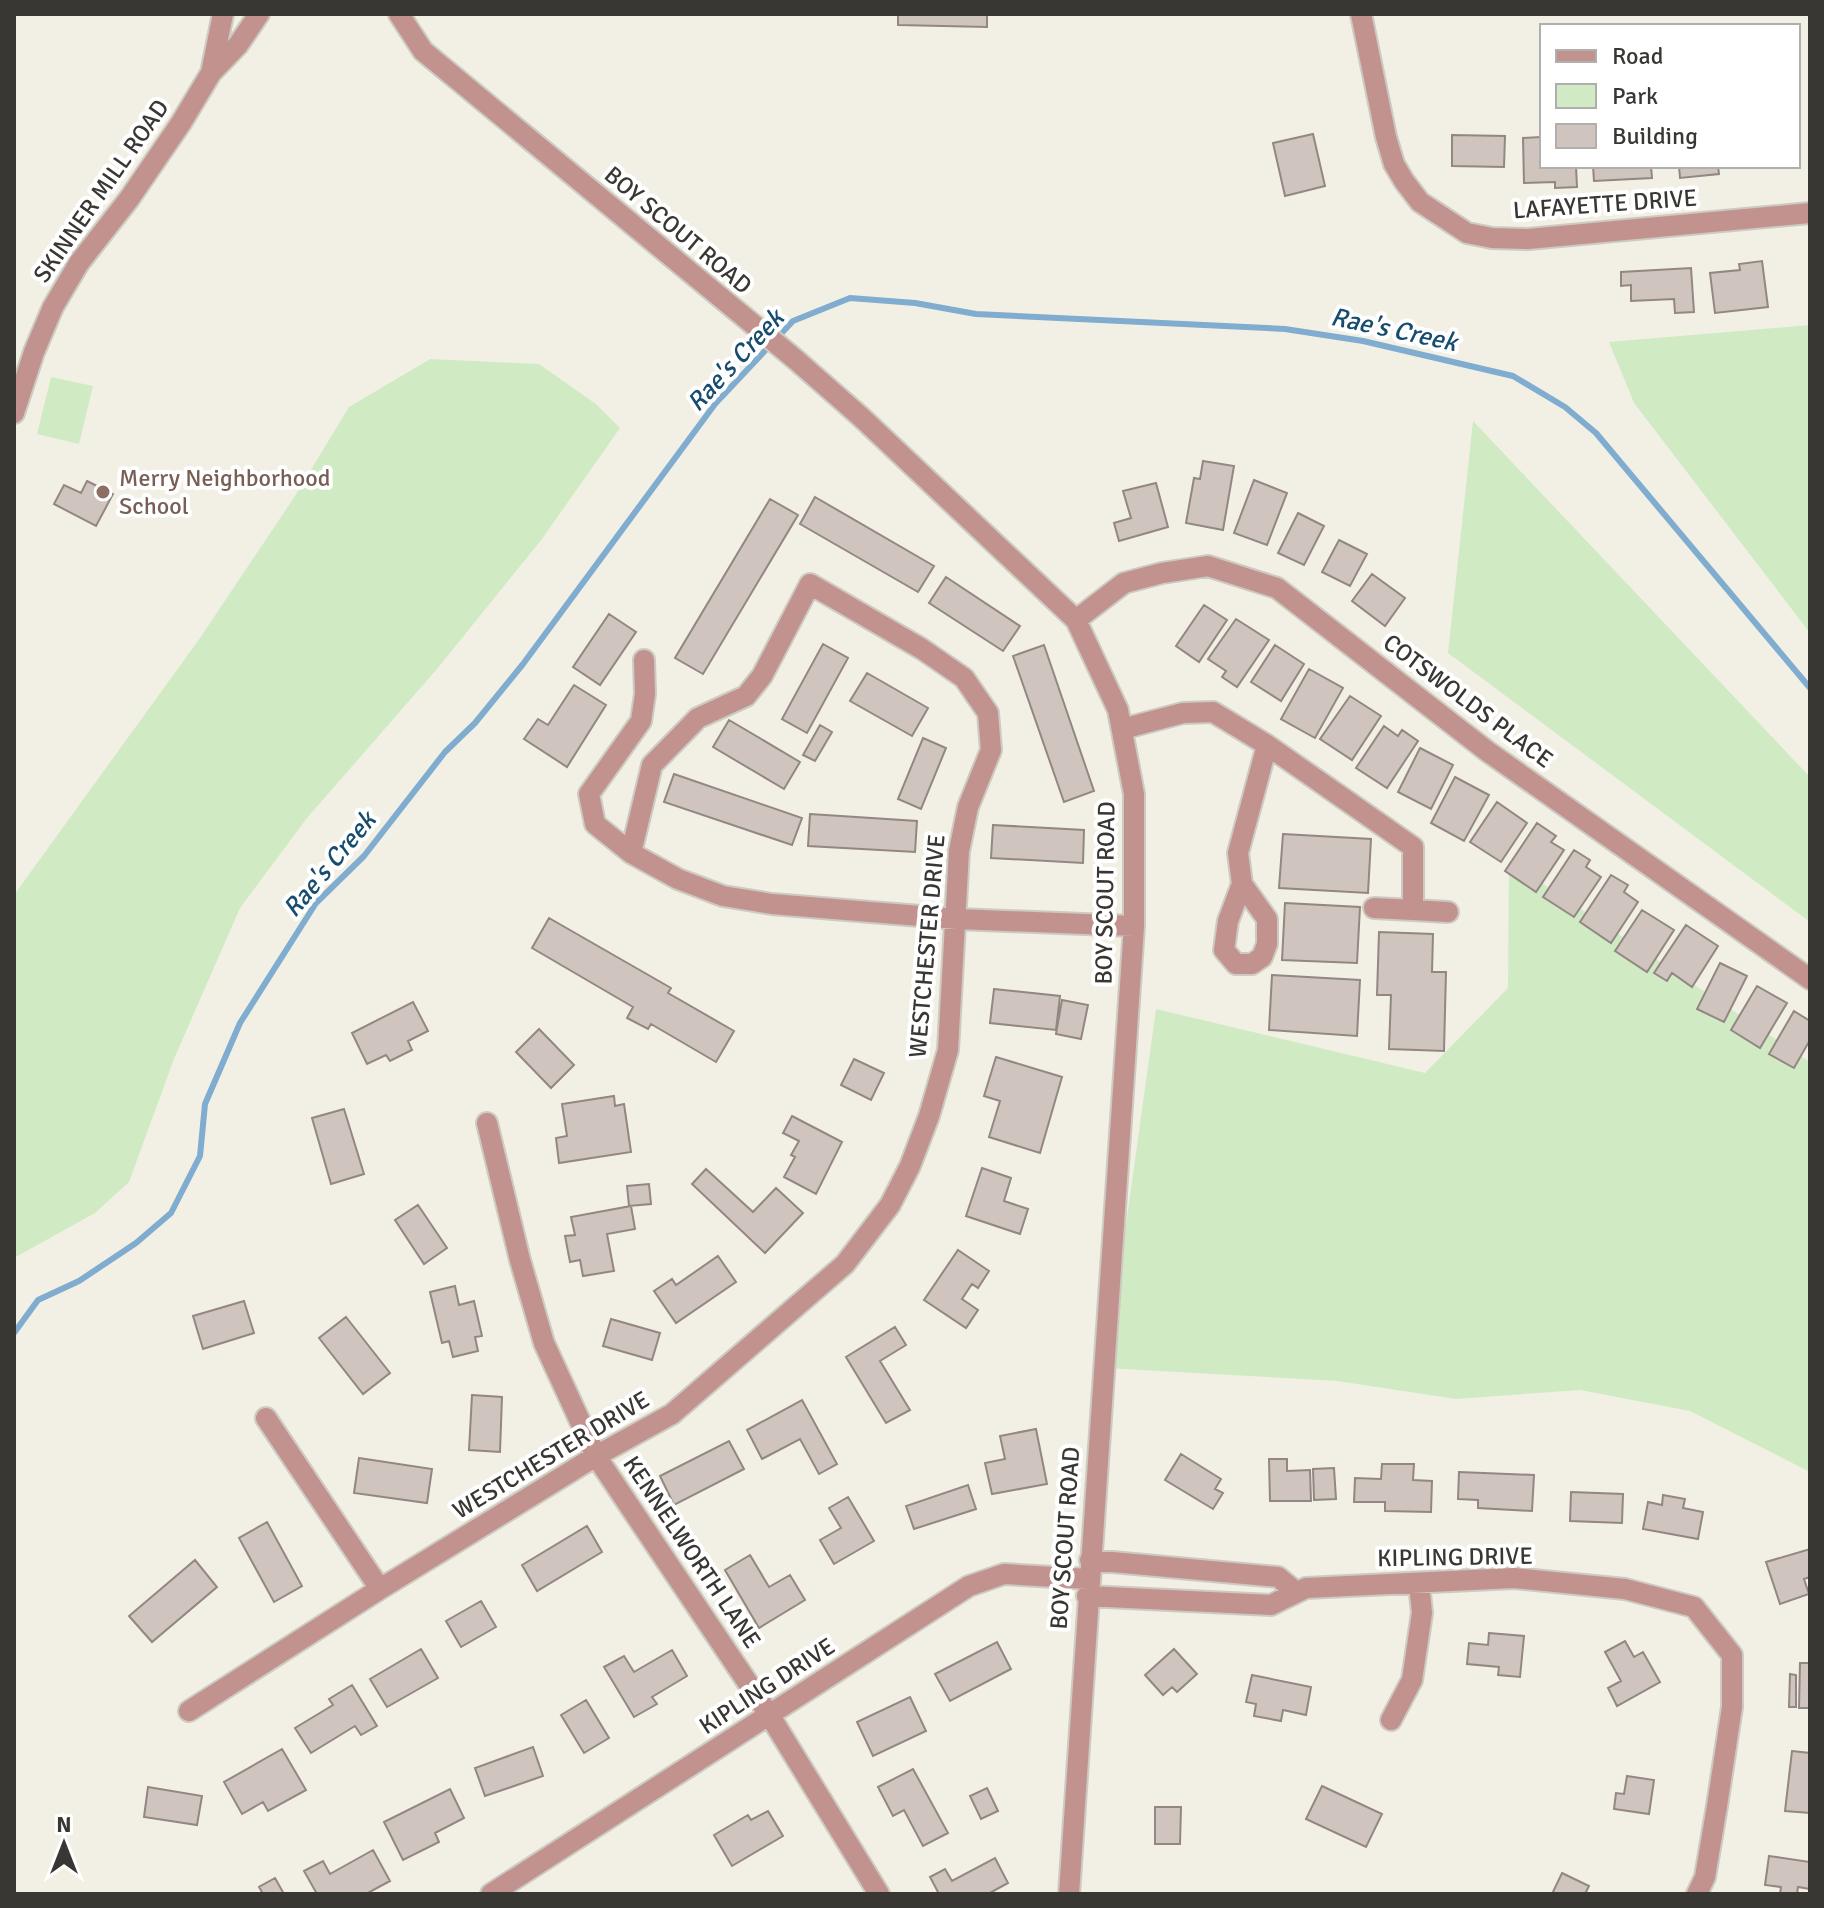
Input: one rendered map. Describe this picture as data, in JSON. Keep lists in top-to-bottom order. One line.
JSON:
{"streets":{"street":["SKINNER MILL ROAD","LAFAYETTE DRIVE","BOY SCOUT ROAD","COTSWOLDS PLACE","WESTCHESTER DRIVE","KENNELWORTH LANE","KIPLING DRIVE"]},"crossings":[["BOY SCOUT ROAD","COTSWOLDS PLACE"],["BOY SCOUT ROAD","KIPLING DRIVE"],["WESTCHESTER DRIVE","KENNELWORTH LANE"],["KENNELWORTH LANE","KIPLING DRIVE"]],"water":["Rae's Creek"],"places":["Merry Neighborhood School"],"legend":["Road","Park","Building"],"north":"top"}
